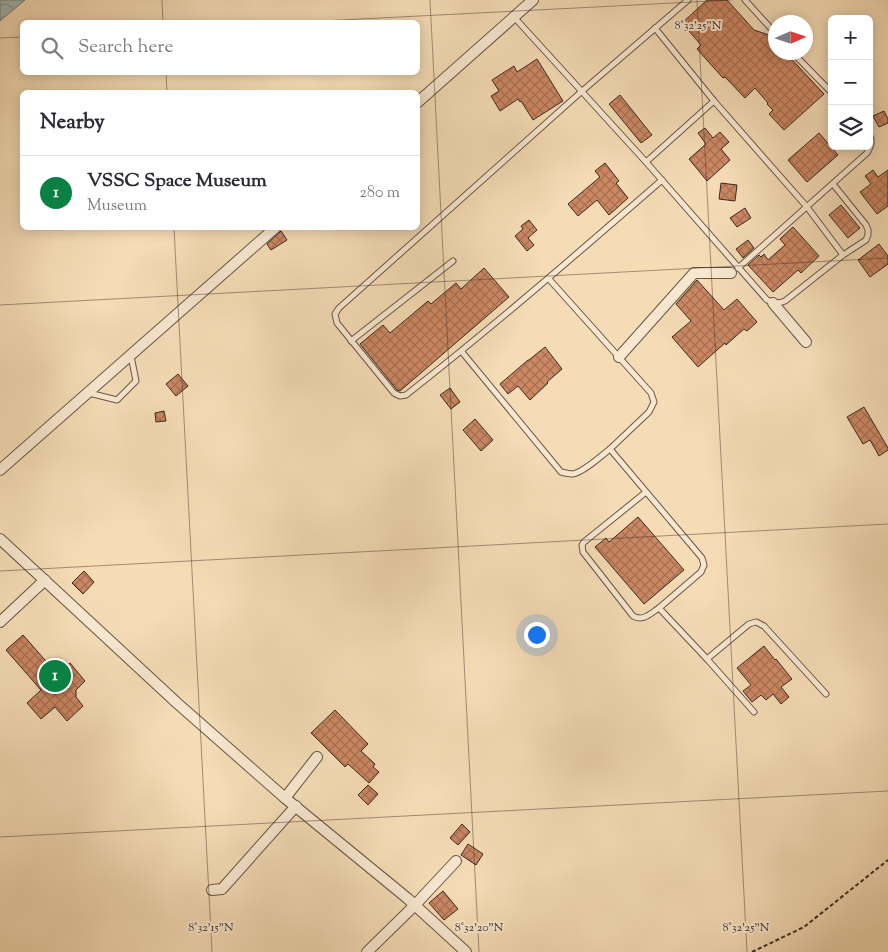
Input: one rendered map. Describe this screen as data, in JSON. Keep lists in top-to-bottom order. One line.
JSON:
{"north":"right","page":{"map_buttons":["+","−"],"search":"Search here","heading":"Nearby","list":[{"mark":"1","name":"VSSC Space Museum","note":"Museum","value":"280 m"}],"pins":"1"},"coordinates":["8°32'25\"N","8°32'15\"N","8°32'20\"N"]}
